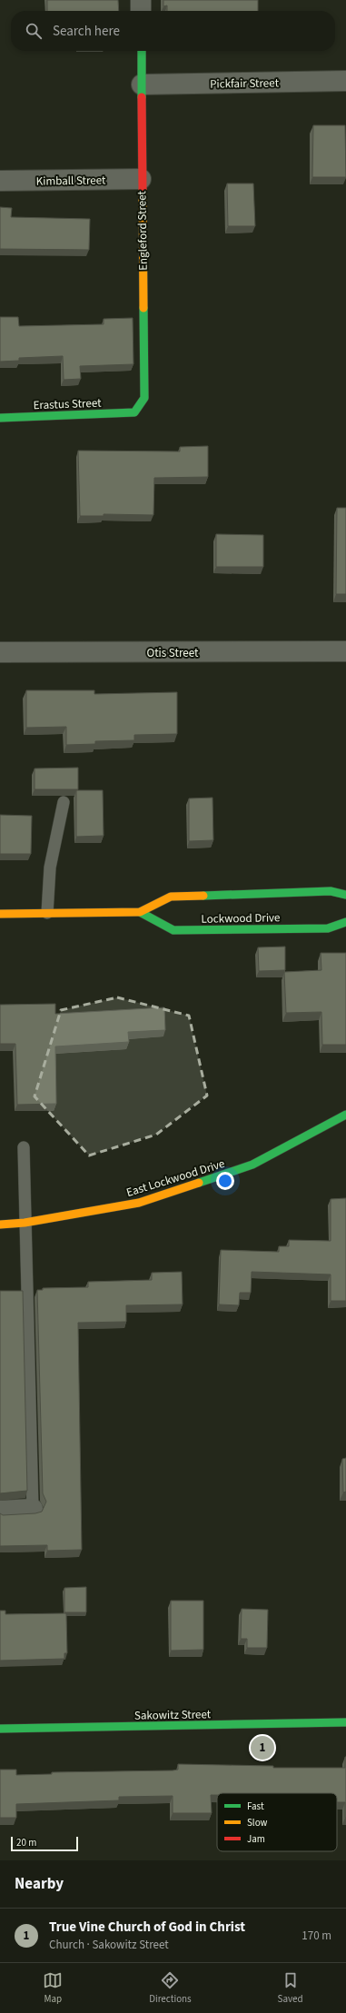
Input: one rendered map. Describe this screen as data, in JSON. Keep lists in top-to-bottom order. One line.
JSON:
{"streets":{"street":["Pickfair Street","Kimball Street","Engleford Street","Erastus Street","Otis Street","Lockwood Drive","East Lockwood Drive","Sakowitz Street"]},"crossings":[["Pickfair Street","Engleford Street"],["Kimball Street","Engleford Street"],["Engleford Street","Erastus Street"]],"legend":["Fast","Slow","Jam"],"scale_bar":"20 m","page":{"search":"Search here","pins":"1","scale":"20 m","heading":"Nearby","list":[{"mark":"1","name":"True Vine Church of God in Christ","note":"Church · Sakowitz Street","value":"170 m"}],"nav":["Map","Directions","Saved"]}}
